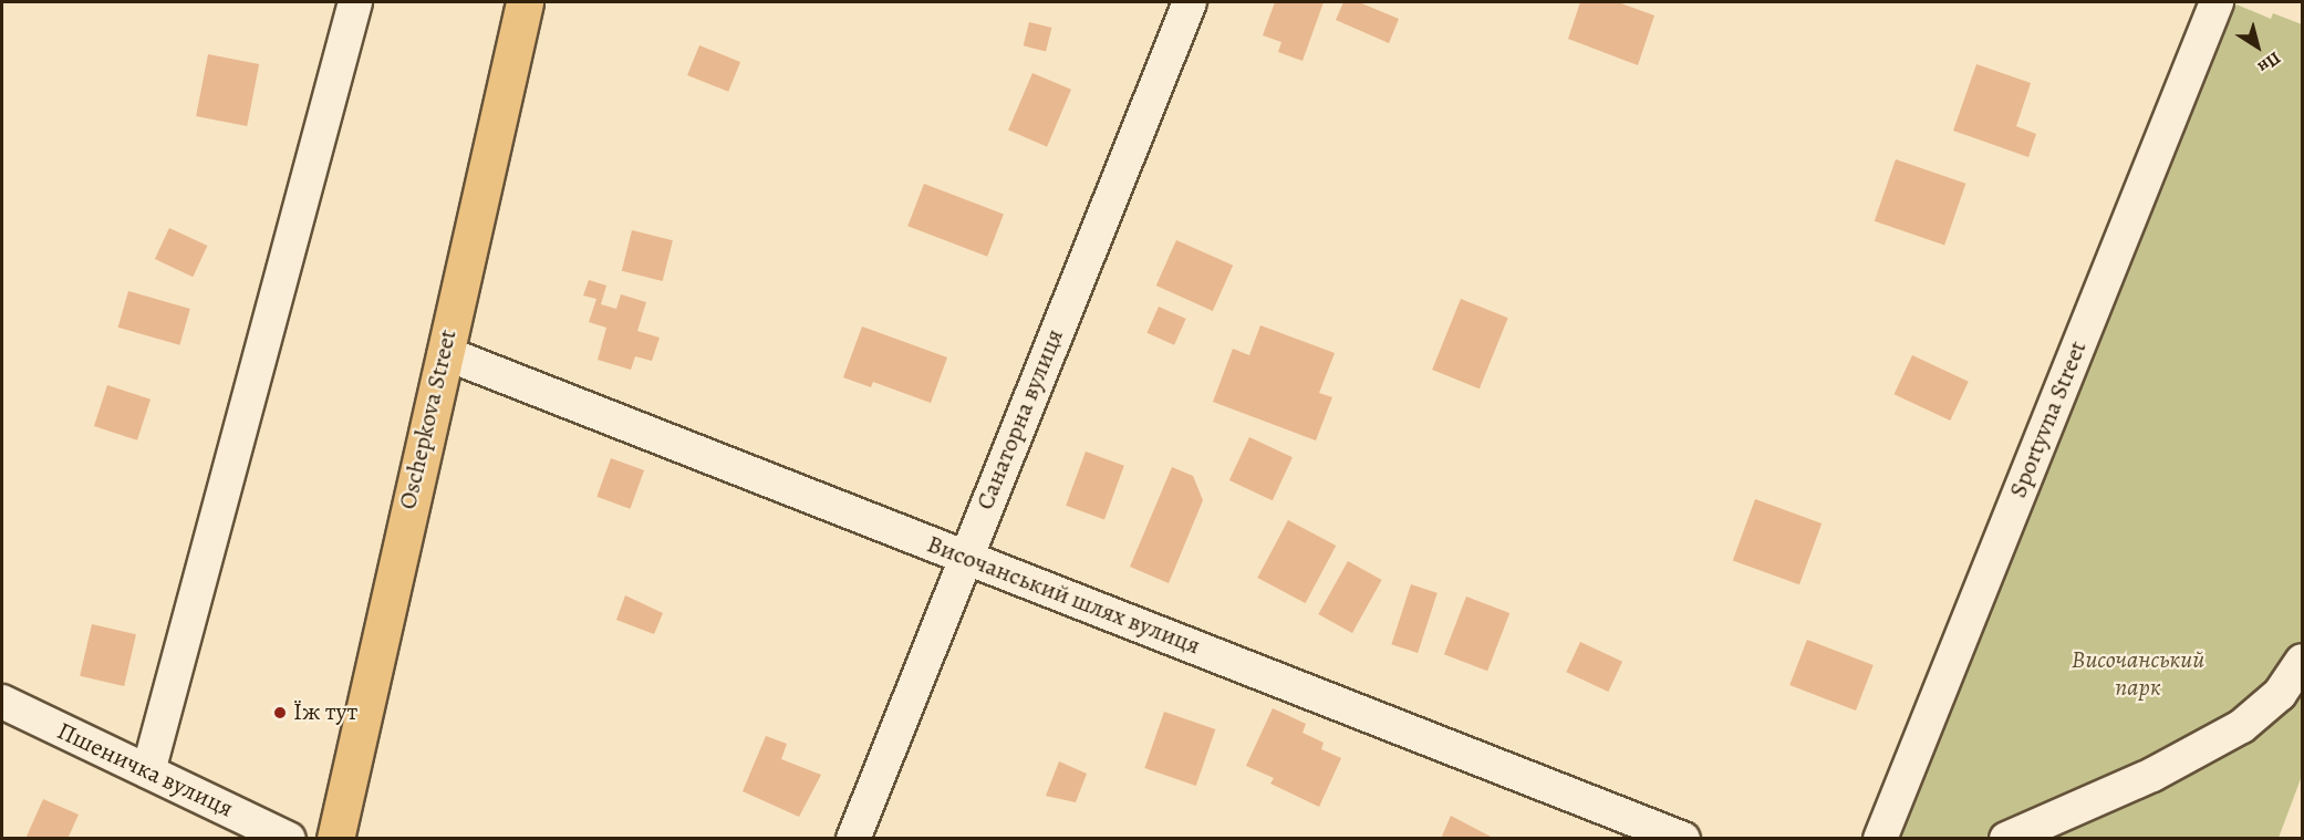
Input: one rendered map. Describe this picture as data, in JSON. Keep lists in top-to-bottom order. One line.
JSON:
{"streets":{"highway":["Oschepkova Street"],"street":["Санаторна вулиця","Sportyvna Street","Височанський шлях вулиця","Пшеничка вулиця"]},"crossings":[["Oschepkova Street","Височанський шлях вулиця"],["Санаторна вулиця","Височанський шлях вулиця"]],"parks":["Височанський парк"],"places":["Їж тут"],"north":"bottom right"}
